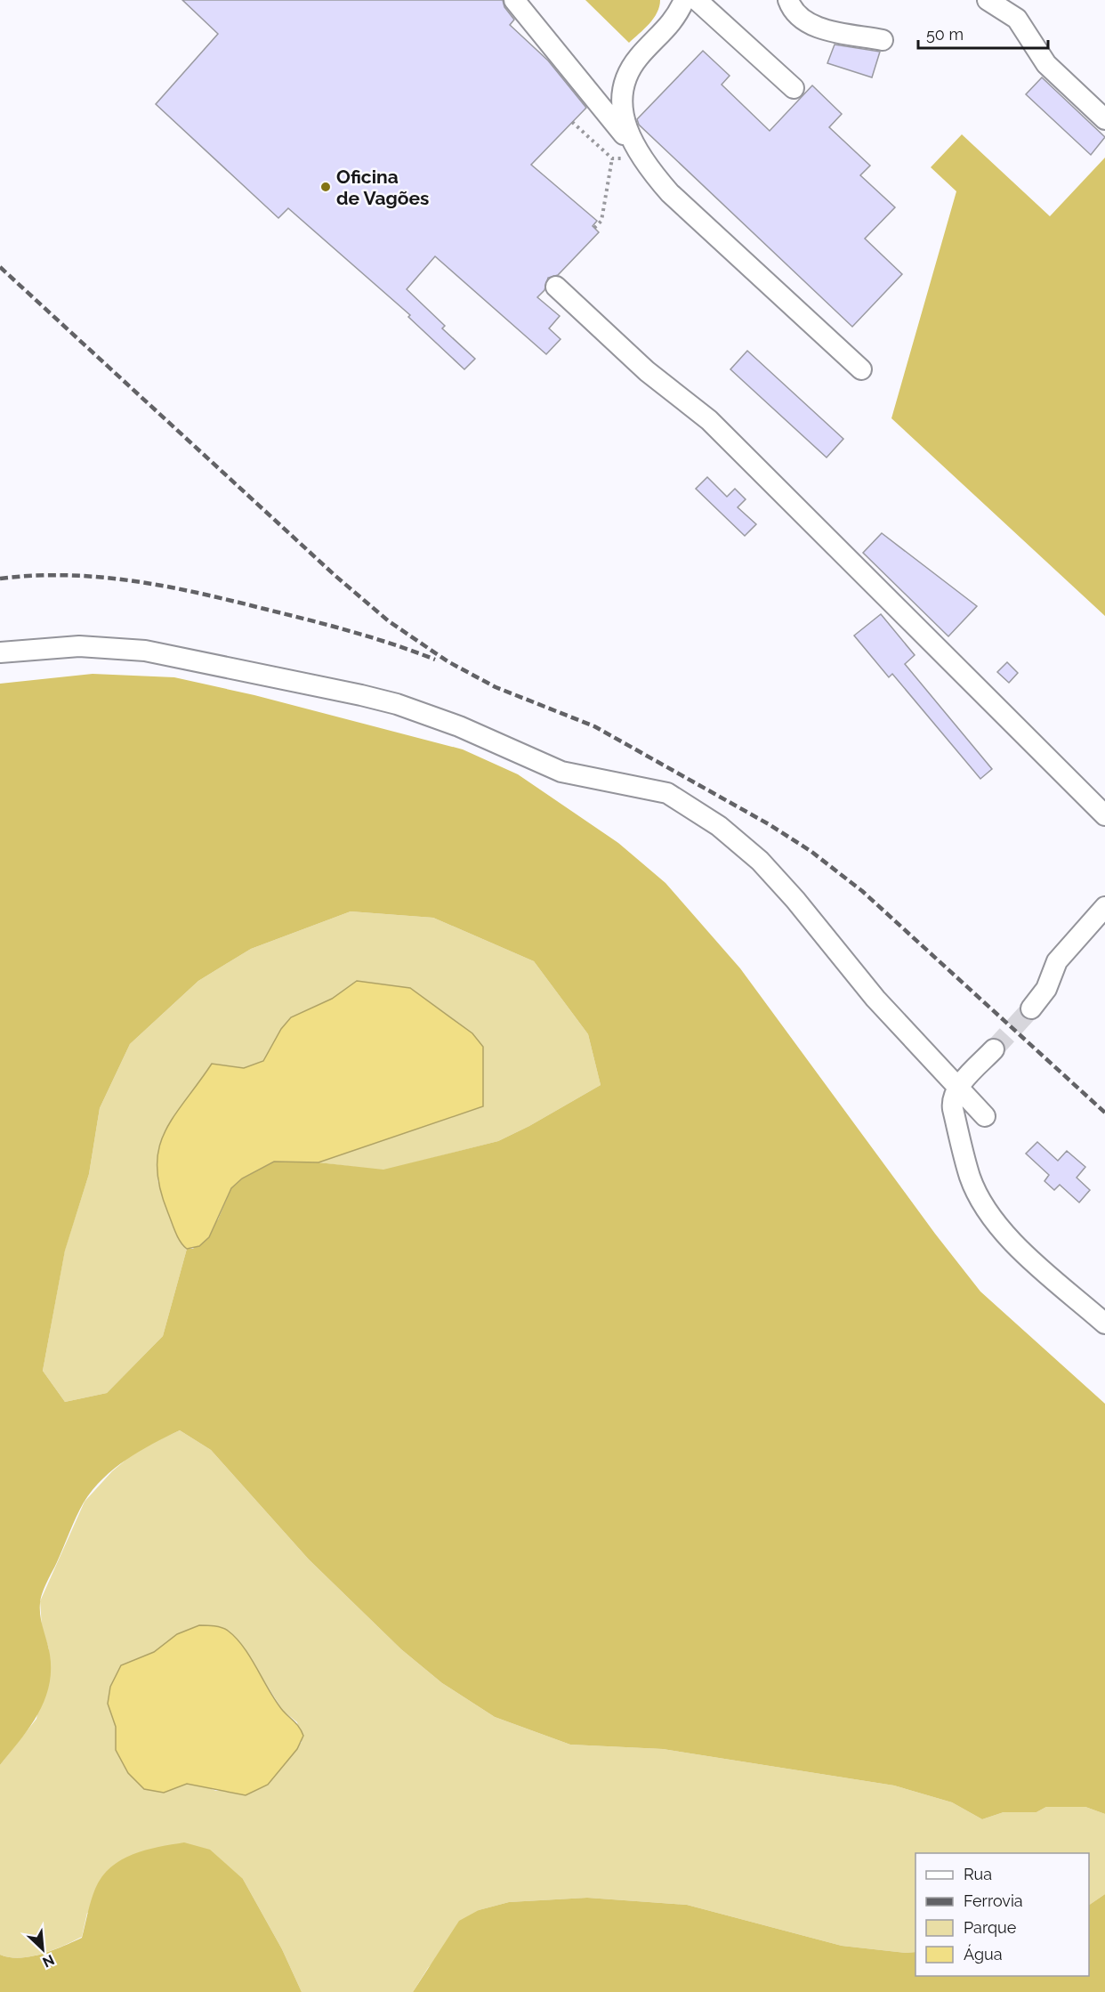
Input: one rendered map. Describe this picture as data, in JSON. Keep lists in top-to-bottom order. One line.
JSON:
{"places":["Oficina de Vagões"],"legend":["Rua","Ferrovia","Parque","Água"],"scale_bar":"50 m","north":"bottom right"}
